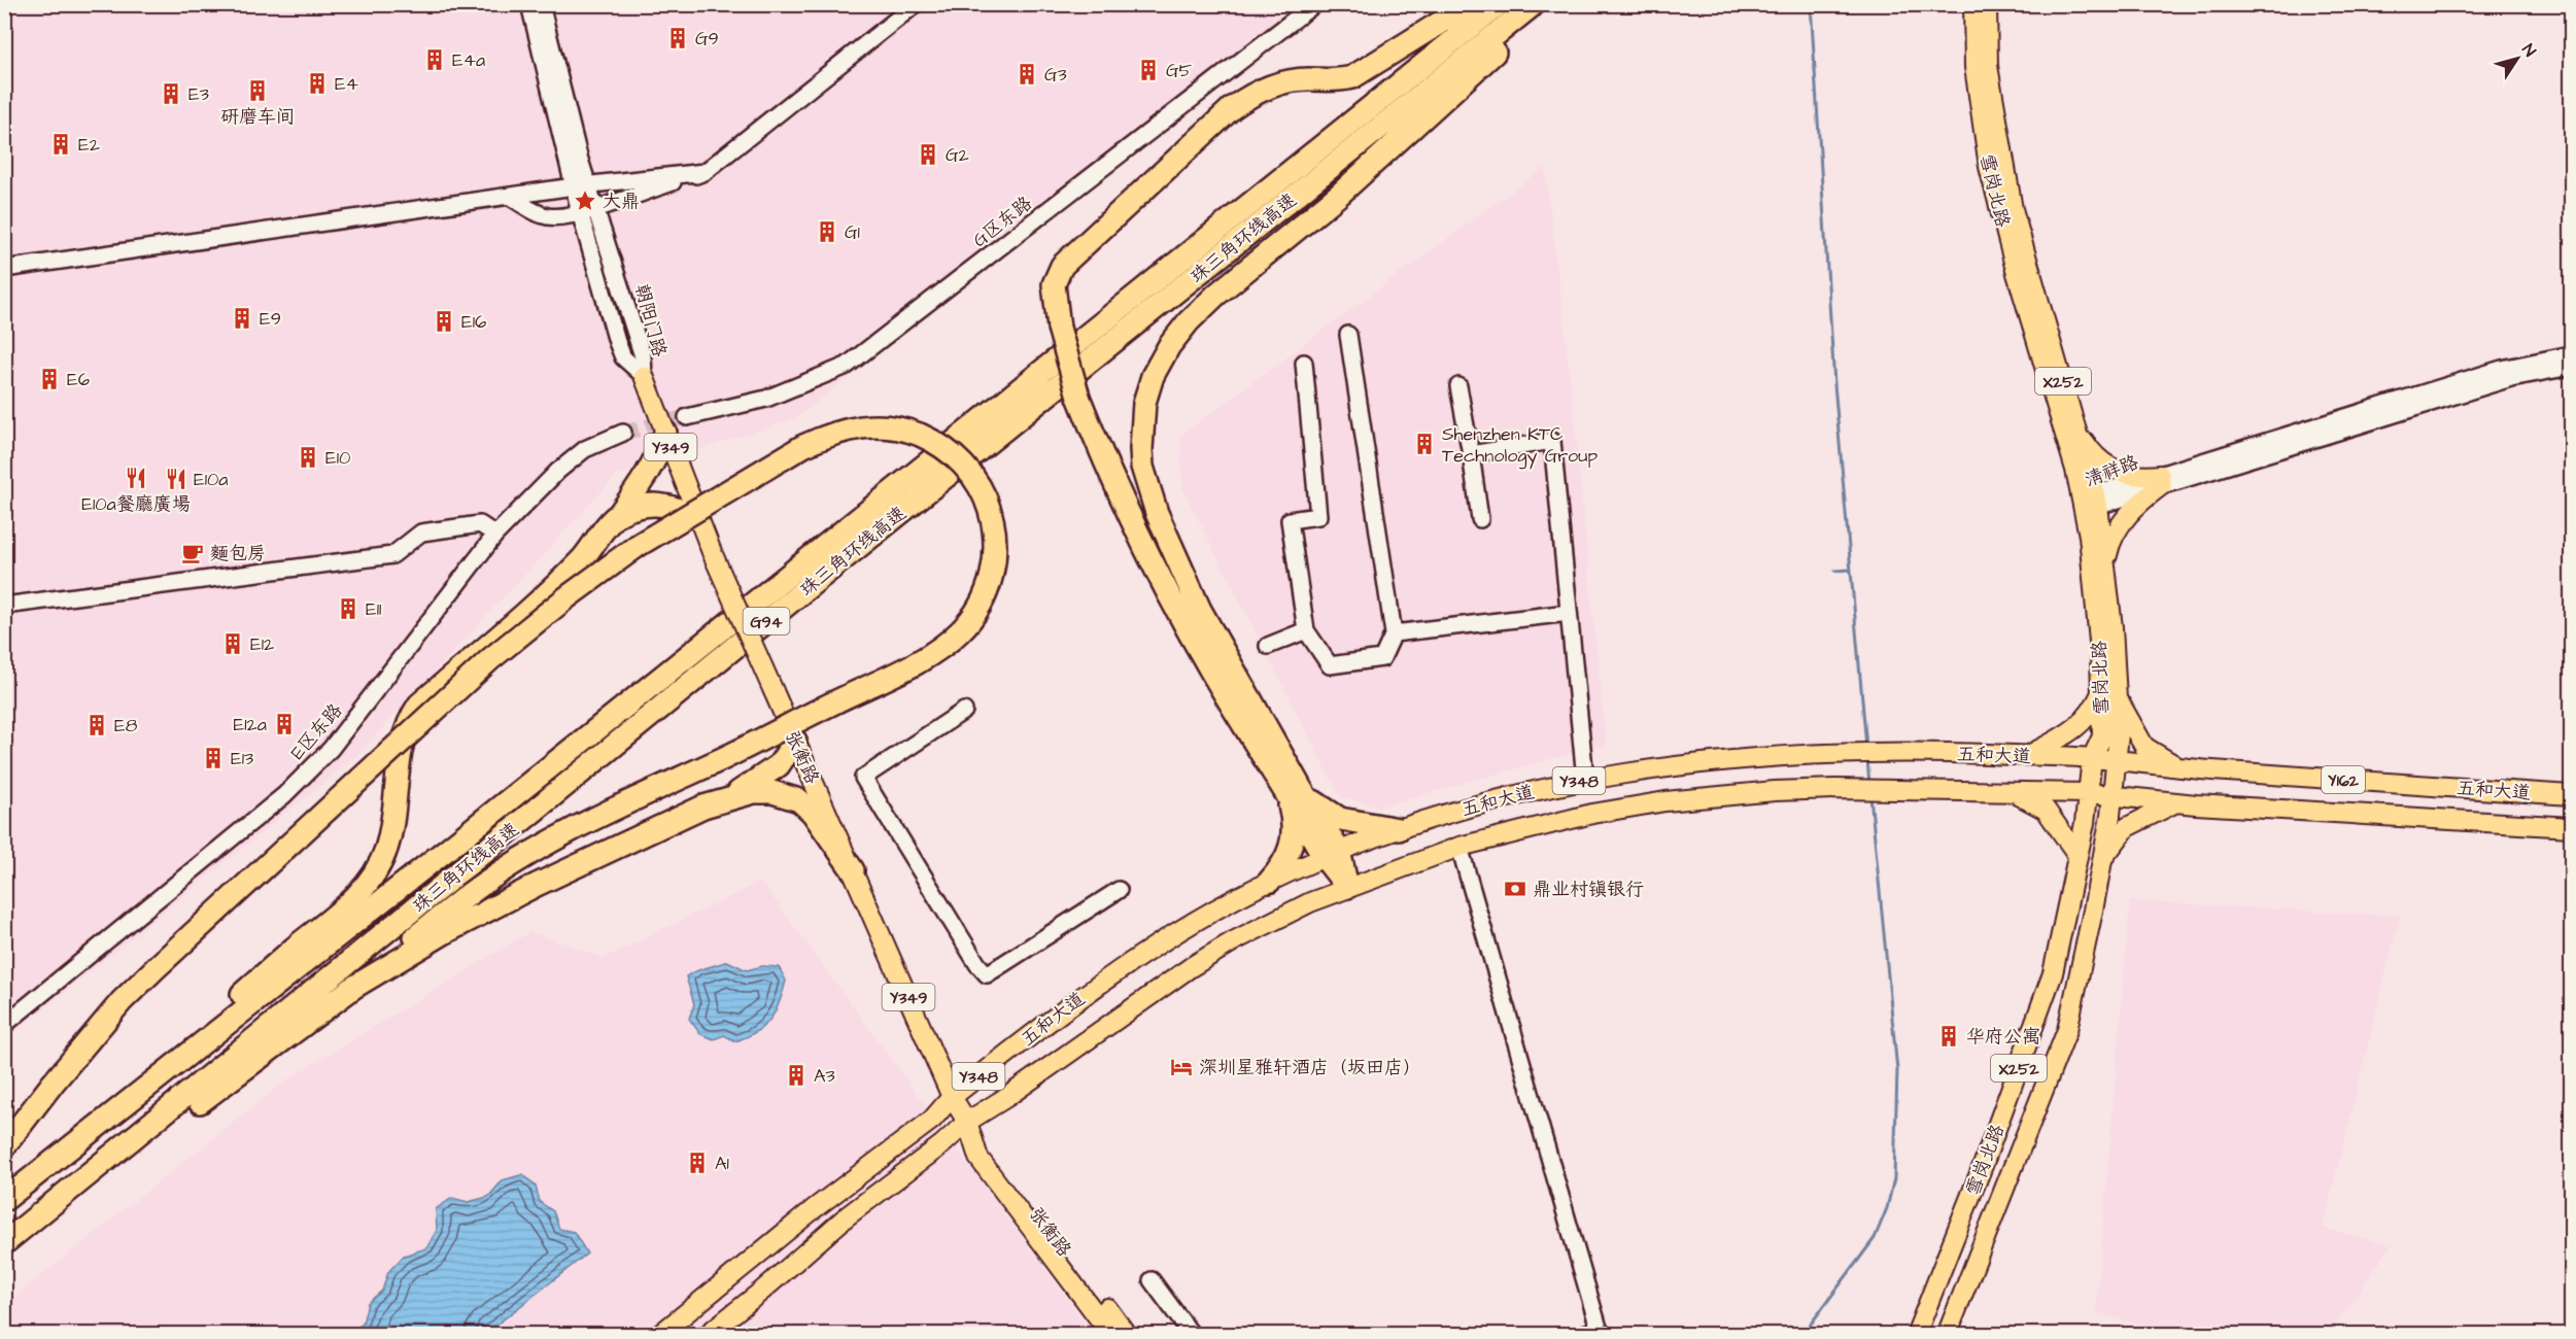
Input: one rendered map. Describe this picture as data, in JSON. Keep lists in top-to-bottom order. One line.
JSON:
{"streets":{"highway":["珠三角环线高速","G94"],"main road":["雪岗北路","X252","Y349","五和大道","张衡路","Y162","Y348"],"street":["G区东路","朝阳门路","清祥路","E区东路"]},"crossings":[["雪岗北路","清祥路"],["雪岗北路","五和大道"],["朝阳门路","张衡路"],["五和大道","张衡路"]],"places":{"building":["G9","E4a","G5","G3","E4","研磨车间","E3","E2","G2","G1","E9","E16","E6","Shenzhen KTC Technology Group","E10","E11","E12","E12a","E8","E13","华府公寓","A3","A1"],"place":["大鼎"],"restaurant":["E10a餐廳廣場","E10a"],"cafe":["麵包房"],"bank":["鼎业村镇银行"],"hotel":["深圳星雅轩酒店（坂田店）"]},"north":"top right"}
